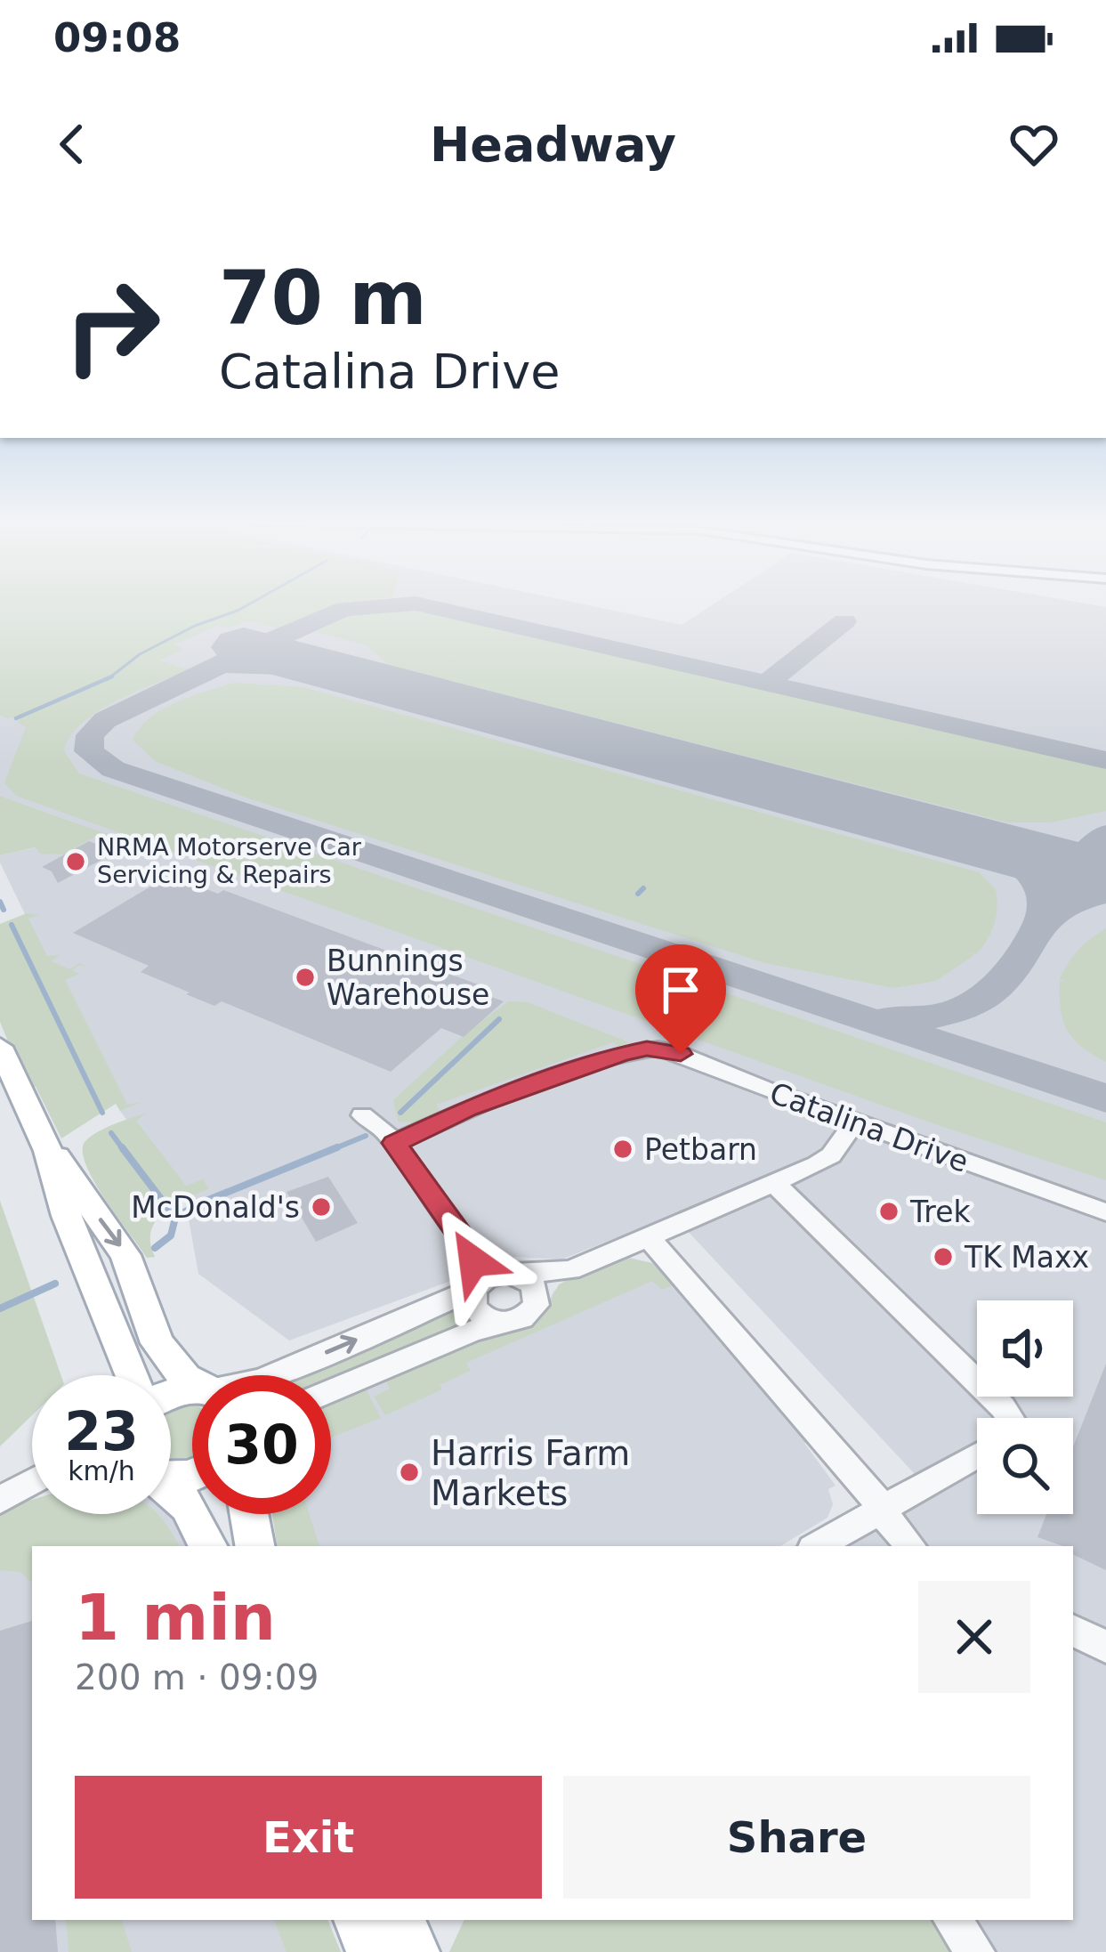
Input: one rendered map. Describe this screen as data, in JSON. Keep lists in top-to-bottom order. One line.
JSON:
{"streets":{"street":["Catalina Drive"]},"places":["NRMA Motorserve Car Servicing & Repairs","Bunnings Warehouse","Petbarn","McDonald's","Trek","TK Maxx","Harris Farm Markets"],"page":{"status":"09:08","header":"Headway","turn":["70 m","Catalina Drive"],"speed":"23 km/h","limit":"30","heading":["1 min","200 m · 09:09"],"buttons":["Exit","Share"]}}
